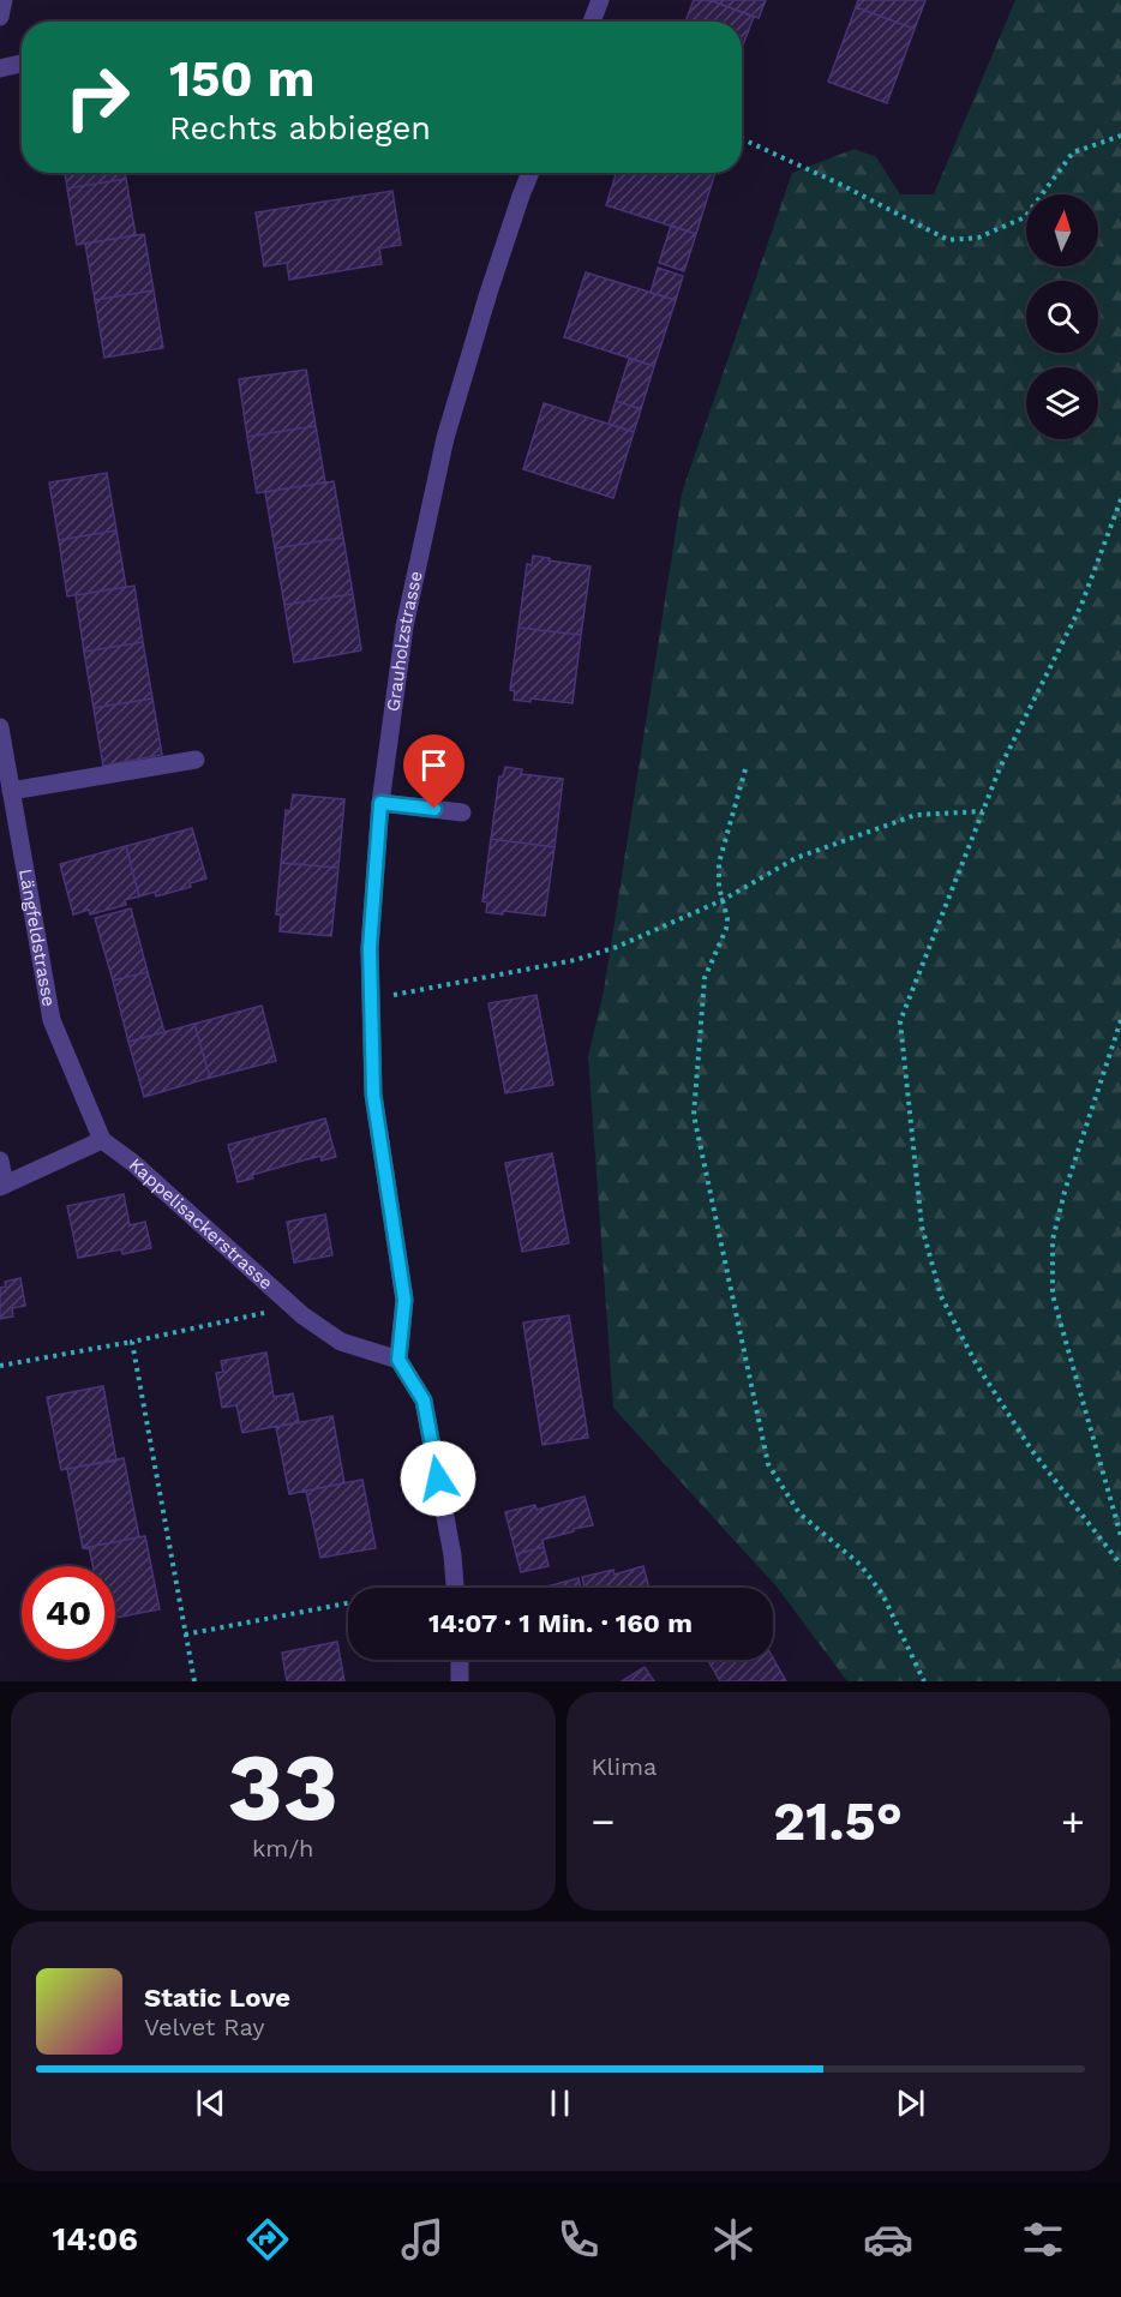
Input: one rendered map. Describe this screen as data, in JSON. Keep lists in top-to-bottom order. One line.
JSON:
{"streets":{"street":["Grauholzstrasse","Längfeldstrasse","Kappelisackerstrasse"]},"crossings":[["Grauholzstrasse","Kappelisackerstrasse"],["Längfeldstrasse","Kappelisackerstrasse"]],"north":"top","page":{"turn":["150 m","Rechts abbiegen"],"limit":"40","trip":"14:07 · 1 Min. · 160 m","tile":[["33","km/h"],"Klima"],"heat":["−","21.5°","+"],"song":["Static Love","Velvet Ray"],"tabs":"14:06"}}
